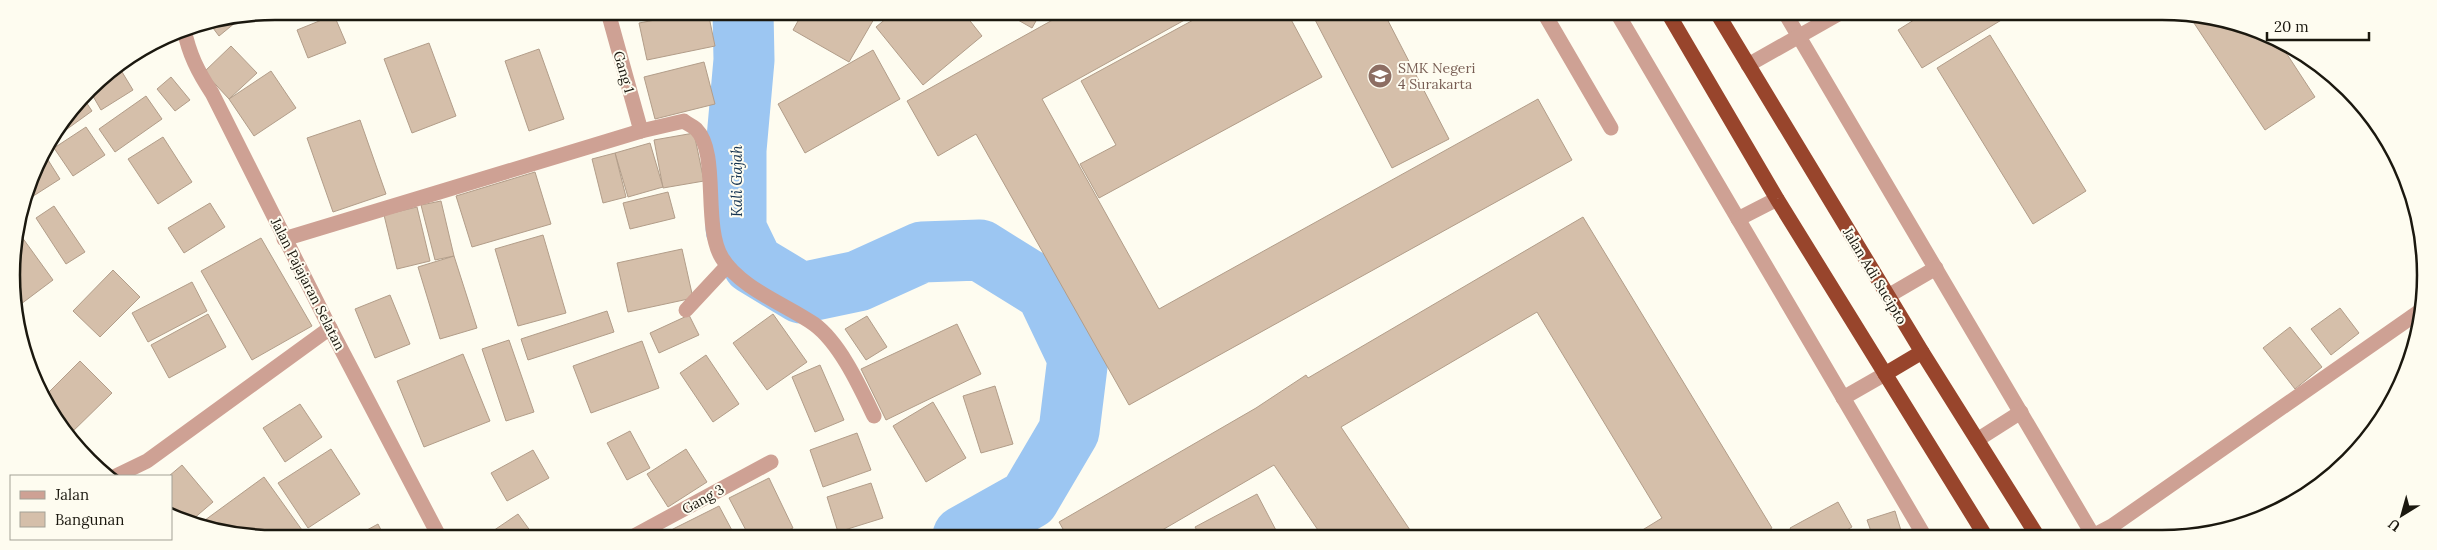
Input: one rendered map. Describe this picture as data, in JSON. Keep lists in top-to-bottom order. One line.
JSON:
{"streets":{"highway":["Jalan Adi Sucipto"],"street":["Gang 1","Jalan Pajajaran Selatan","Gang 3"]},"water":["Kali Gajah"],"places":{"school or university":["SMK Negeri 4 Surakarta"]},"legend":["Jalan","Bangunan"],"scale_bar":"20 m","north":"bottom left"}
